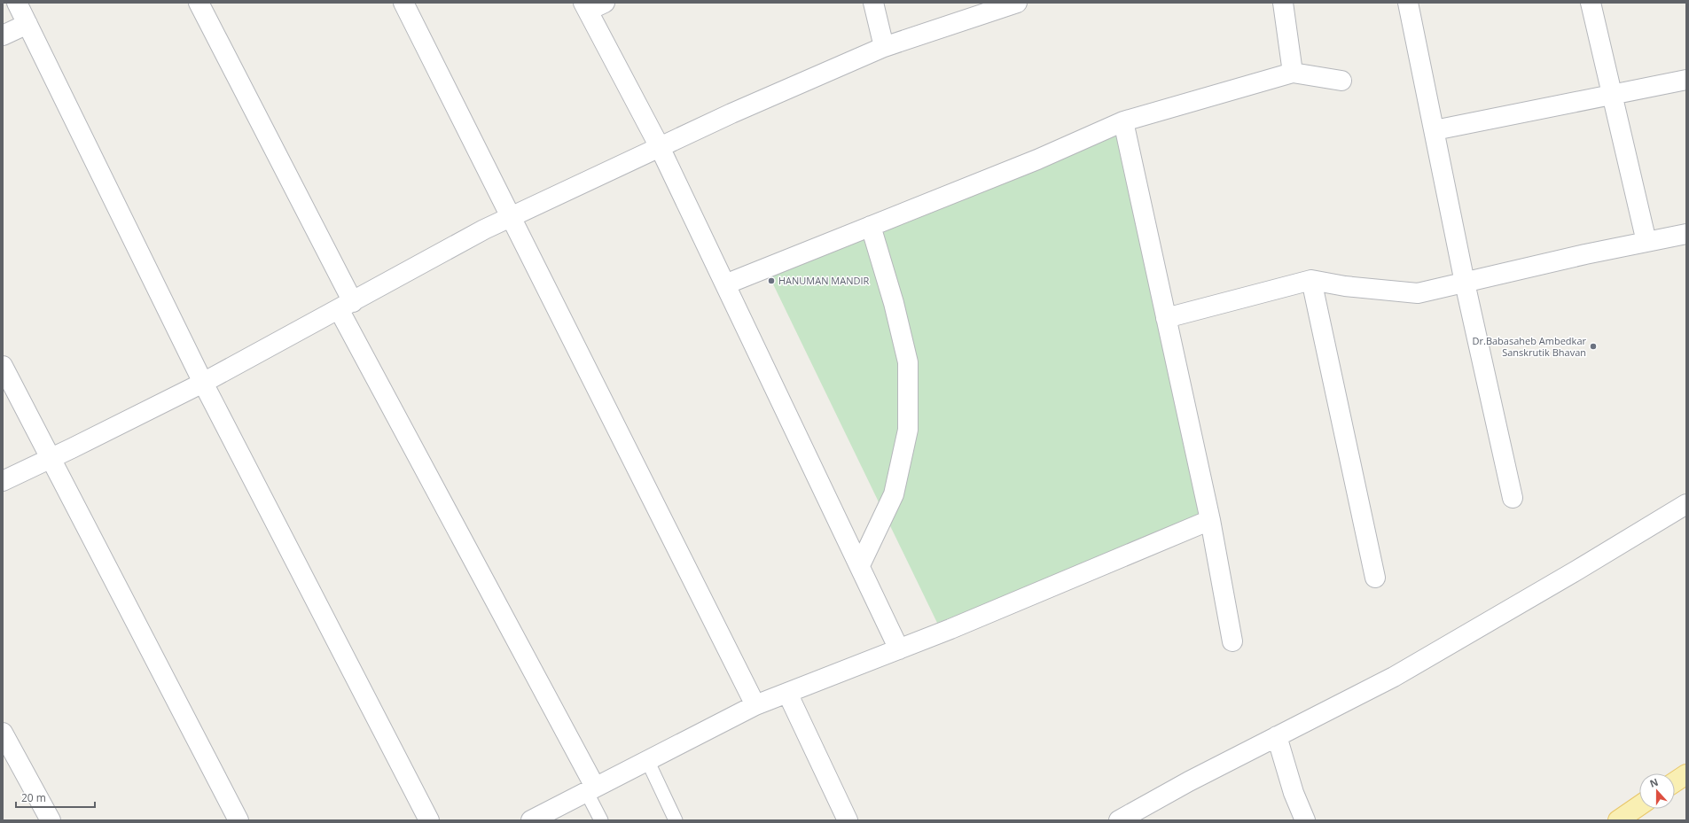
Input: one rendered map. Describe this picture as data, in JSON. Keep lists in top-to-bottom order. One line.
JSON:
{"places":["HANUMAN MANDIR","Dr.Babasaheb Ambedkar Sanskrutik Bhavan"],"scale_bar":"20 m","north":"top"}
